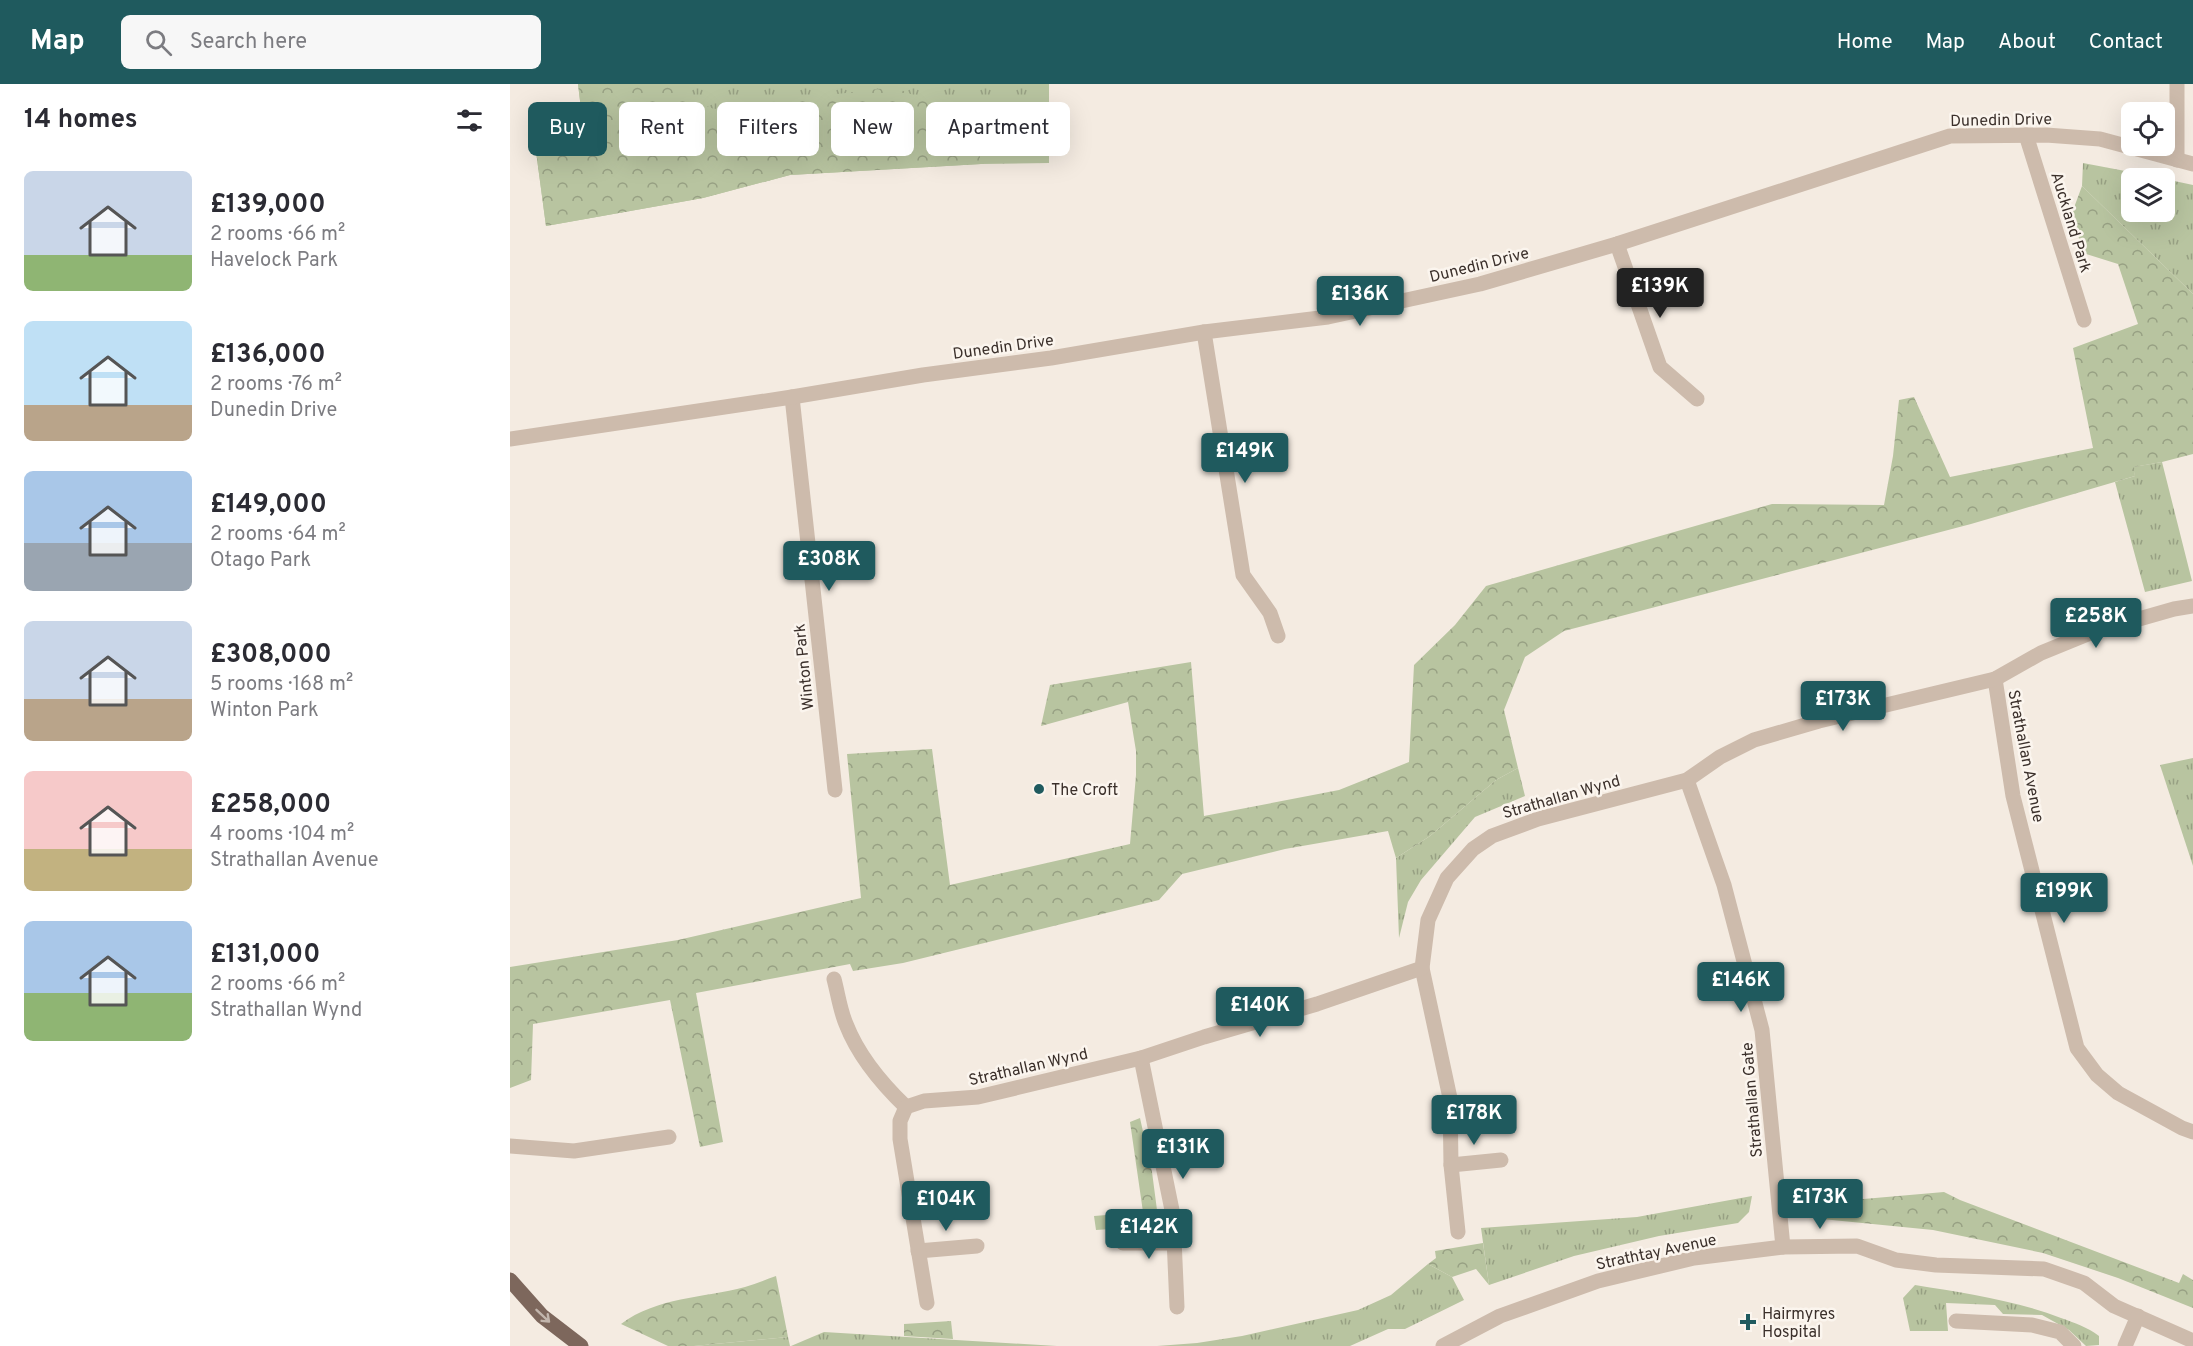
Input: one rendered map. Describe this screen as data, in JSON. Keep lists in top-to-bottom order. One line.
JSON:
{"streets":{"street":["Dunedin Drive","Auckland Park","Winton Park","Strathallan Avenue","Strathallan Wynd","Strathallan Gate","Strathtay Avenue"]},"crossings":[["Dunedin Drive","Auckland Park"],["Dunedin Drive","Winton Park"],["Strathallan Avenue","Strathallan Wynd"],["Strathallan Avenue","Strathallan Gate"],["Strathallan Wynd","Strathallan Gate"],["Strathallan Gate","Strathtay Avenue"]],"places":{"other":["The Croft"],"health":["Hairmyres Hospital"]},"page":{"header":"Map","search":"Search here","nav":["Home","Map","About","Contact"],"heading":"14 homes","chip":["Buy","Rent","Filters","New","Apartment"],"list":[{"name":"£139,000","note":"2 rooms · 66 m² · Havelock Park"},{"name":"£136,000","note":"2 rooms · 76 m² · Dunedin Drive"},{"name":"£149,000","note":"2 rooms · 64 m² · Otago Park"},{"name":"£308,000","note":"5 rooms · 168 m² · Winton Park"},{"name":"£258,000","note":"4 rooms · 104 m² · Strathallan Avenue"},{"name":"£131,000","note":"2 rooms · 66 m² · Strathallan Wynd"}],"price":["£139K","£136K","£149K","£308K","£258K","£173K","£199K","£146K","£140K","£178K","£131K","£173K","£104K","£142K"]}}
